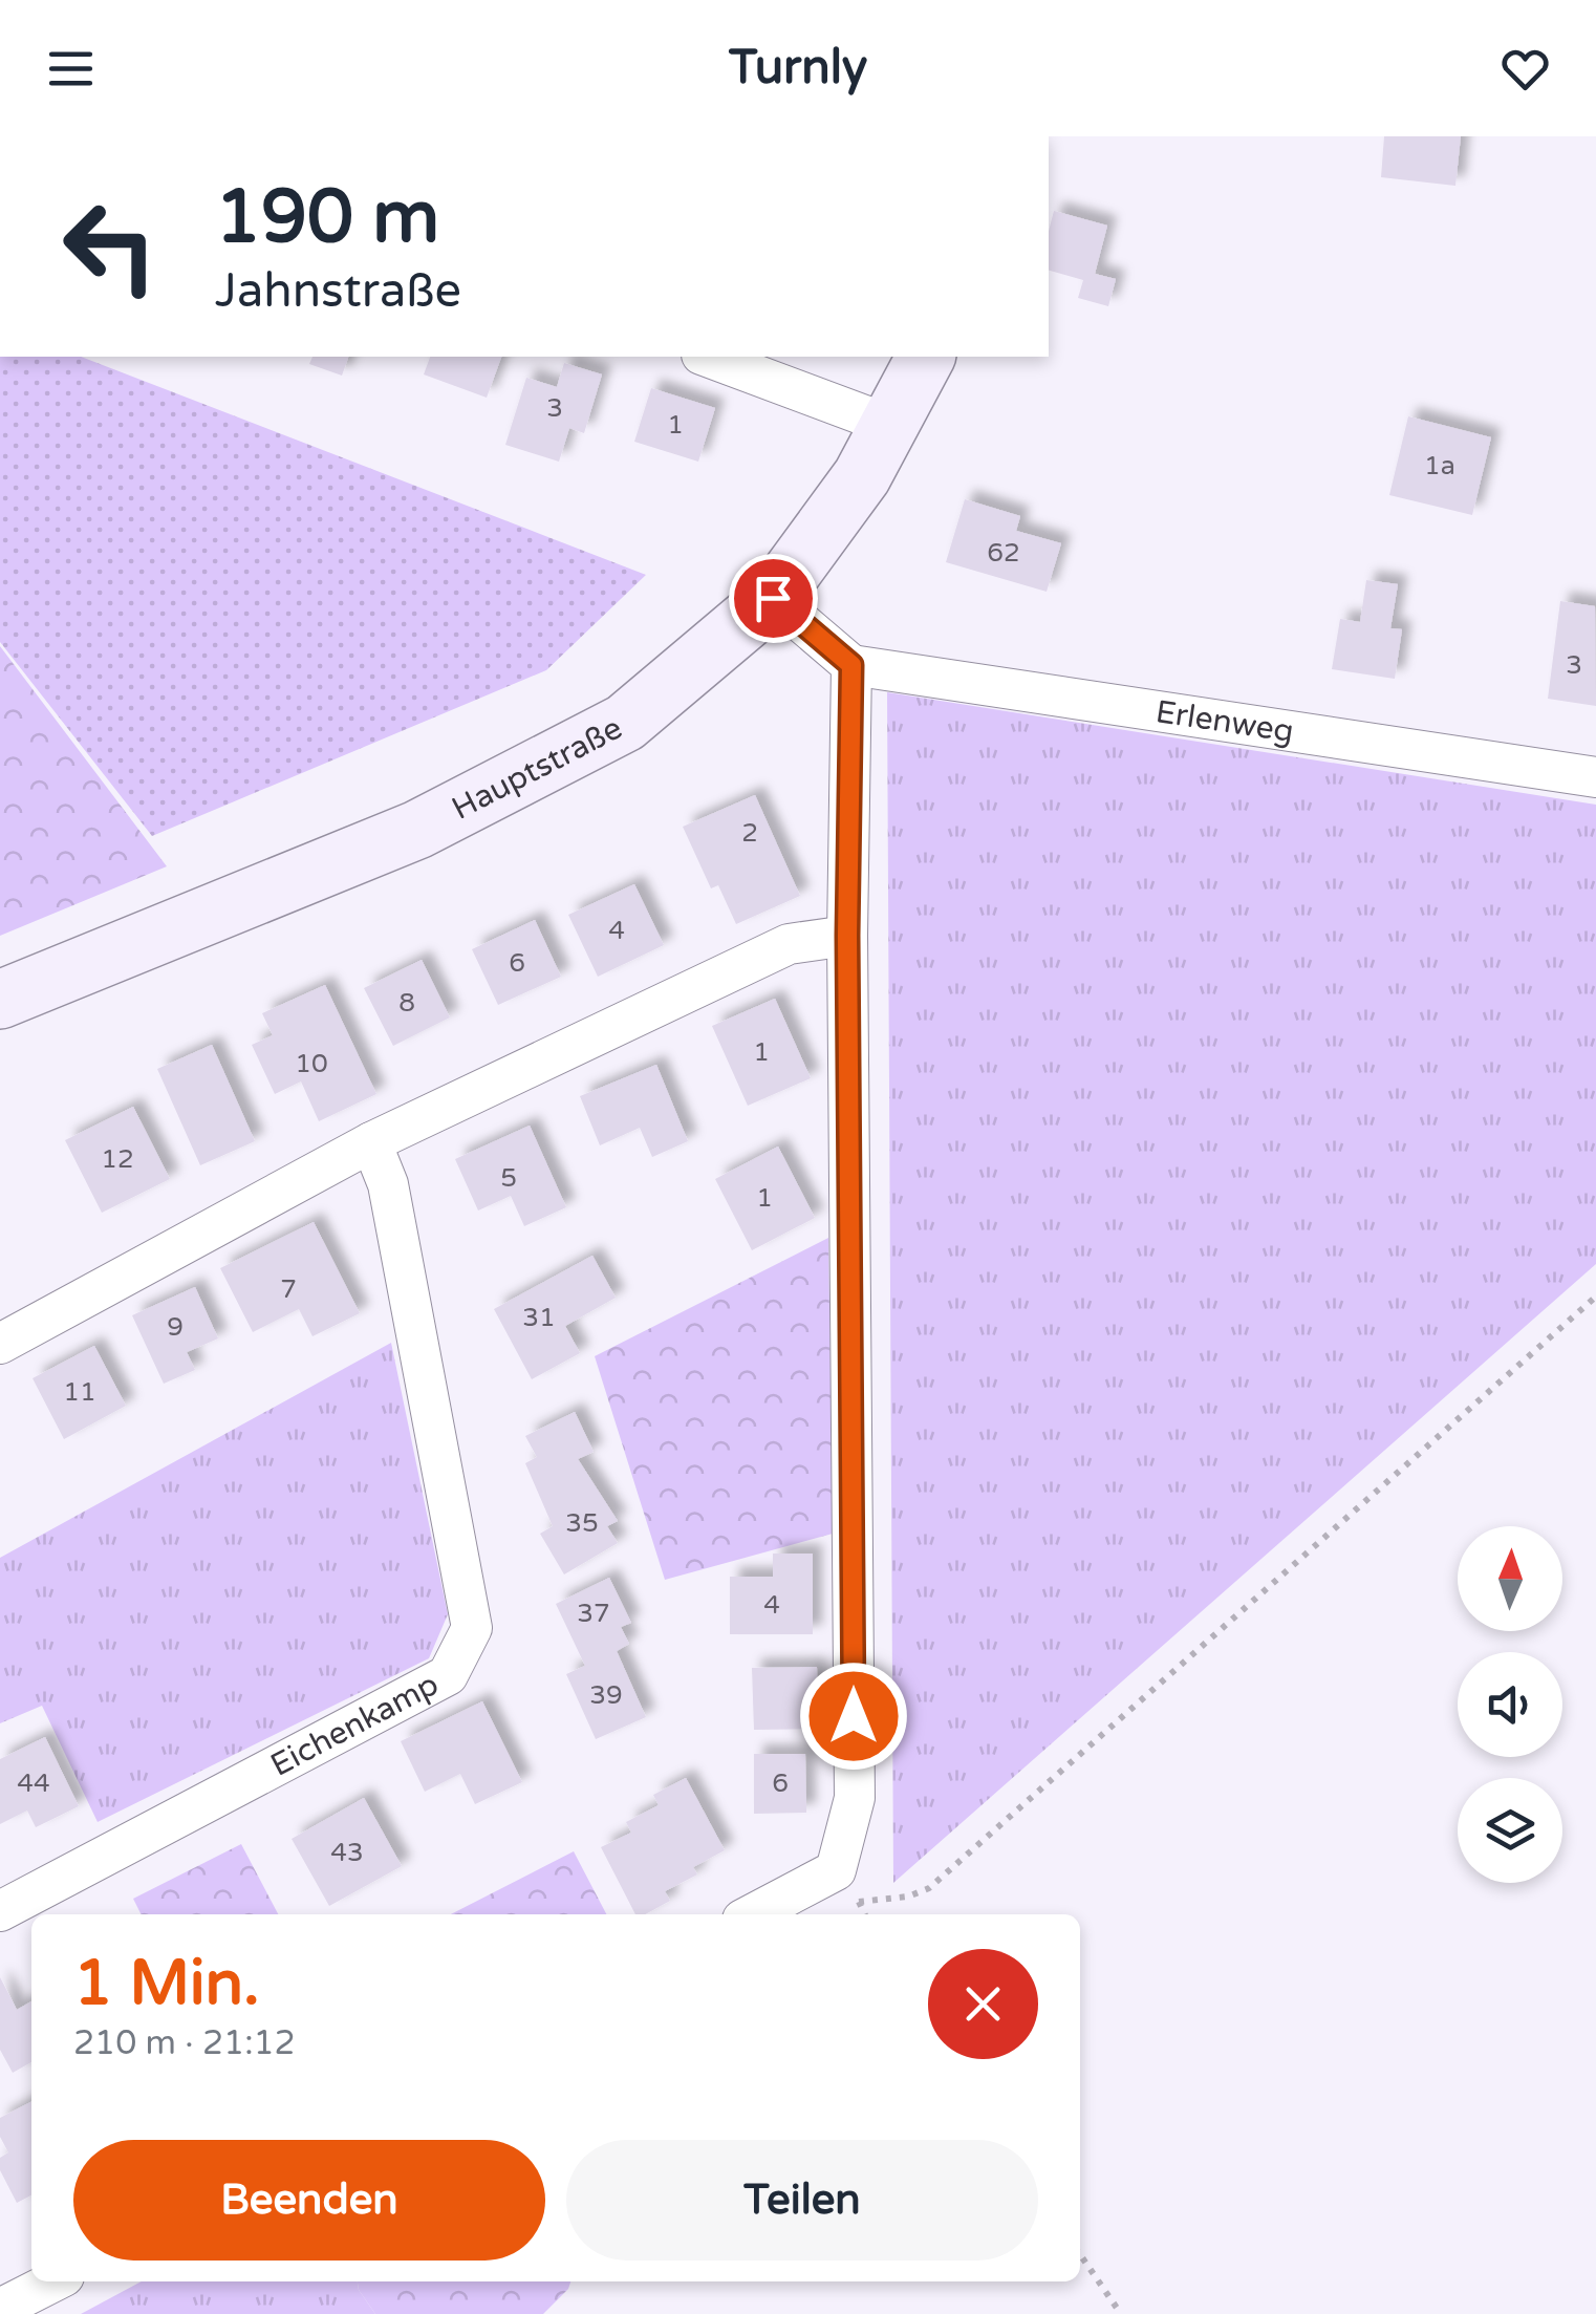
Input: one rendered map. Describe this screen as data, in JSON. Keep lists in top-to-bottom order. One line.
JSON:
{"streets":{"street":["Erlenweg","Hauptstraße","Eichenkamp"]},"house_numbers":["3","1","1a","62","3","2","4","6","8","1","10","12","5","1","7","31","9","11","35","4","37","39","44","6","43"],"north":"top","page":{"header":"Turnly","turn":["190 m","Jahnstraße"],"heading":["1 Min.","210 m · 21:12"],"buttons":["Beenden","Teilen"]}}
